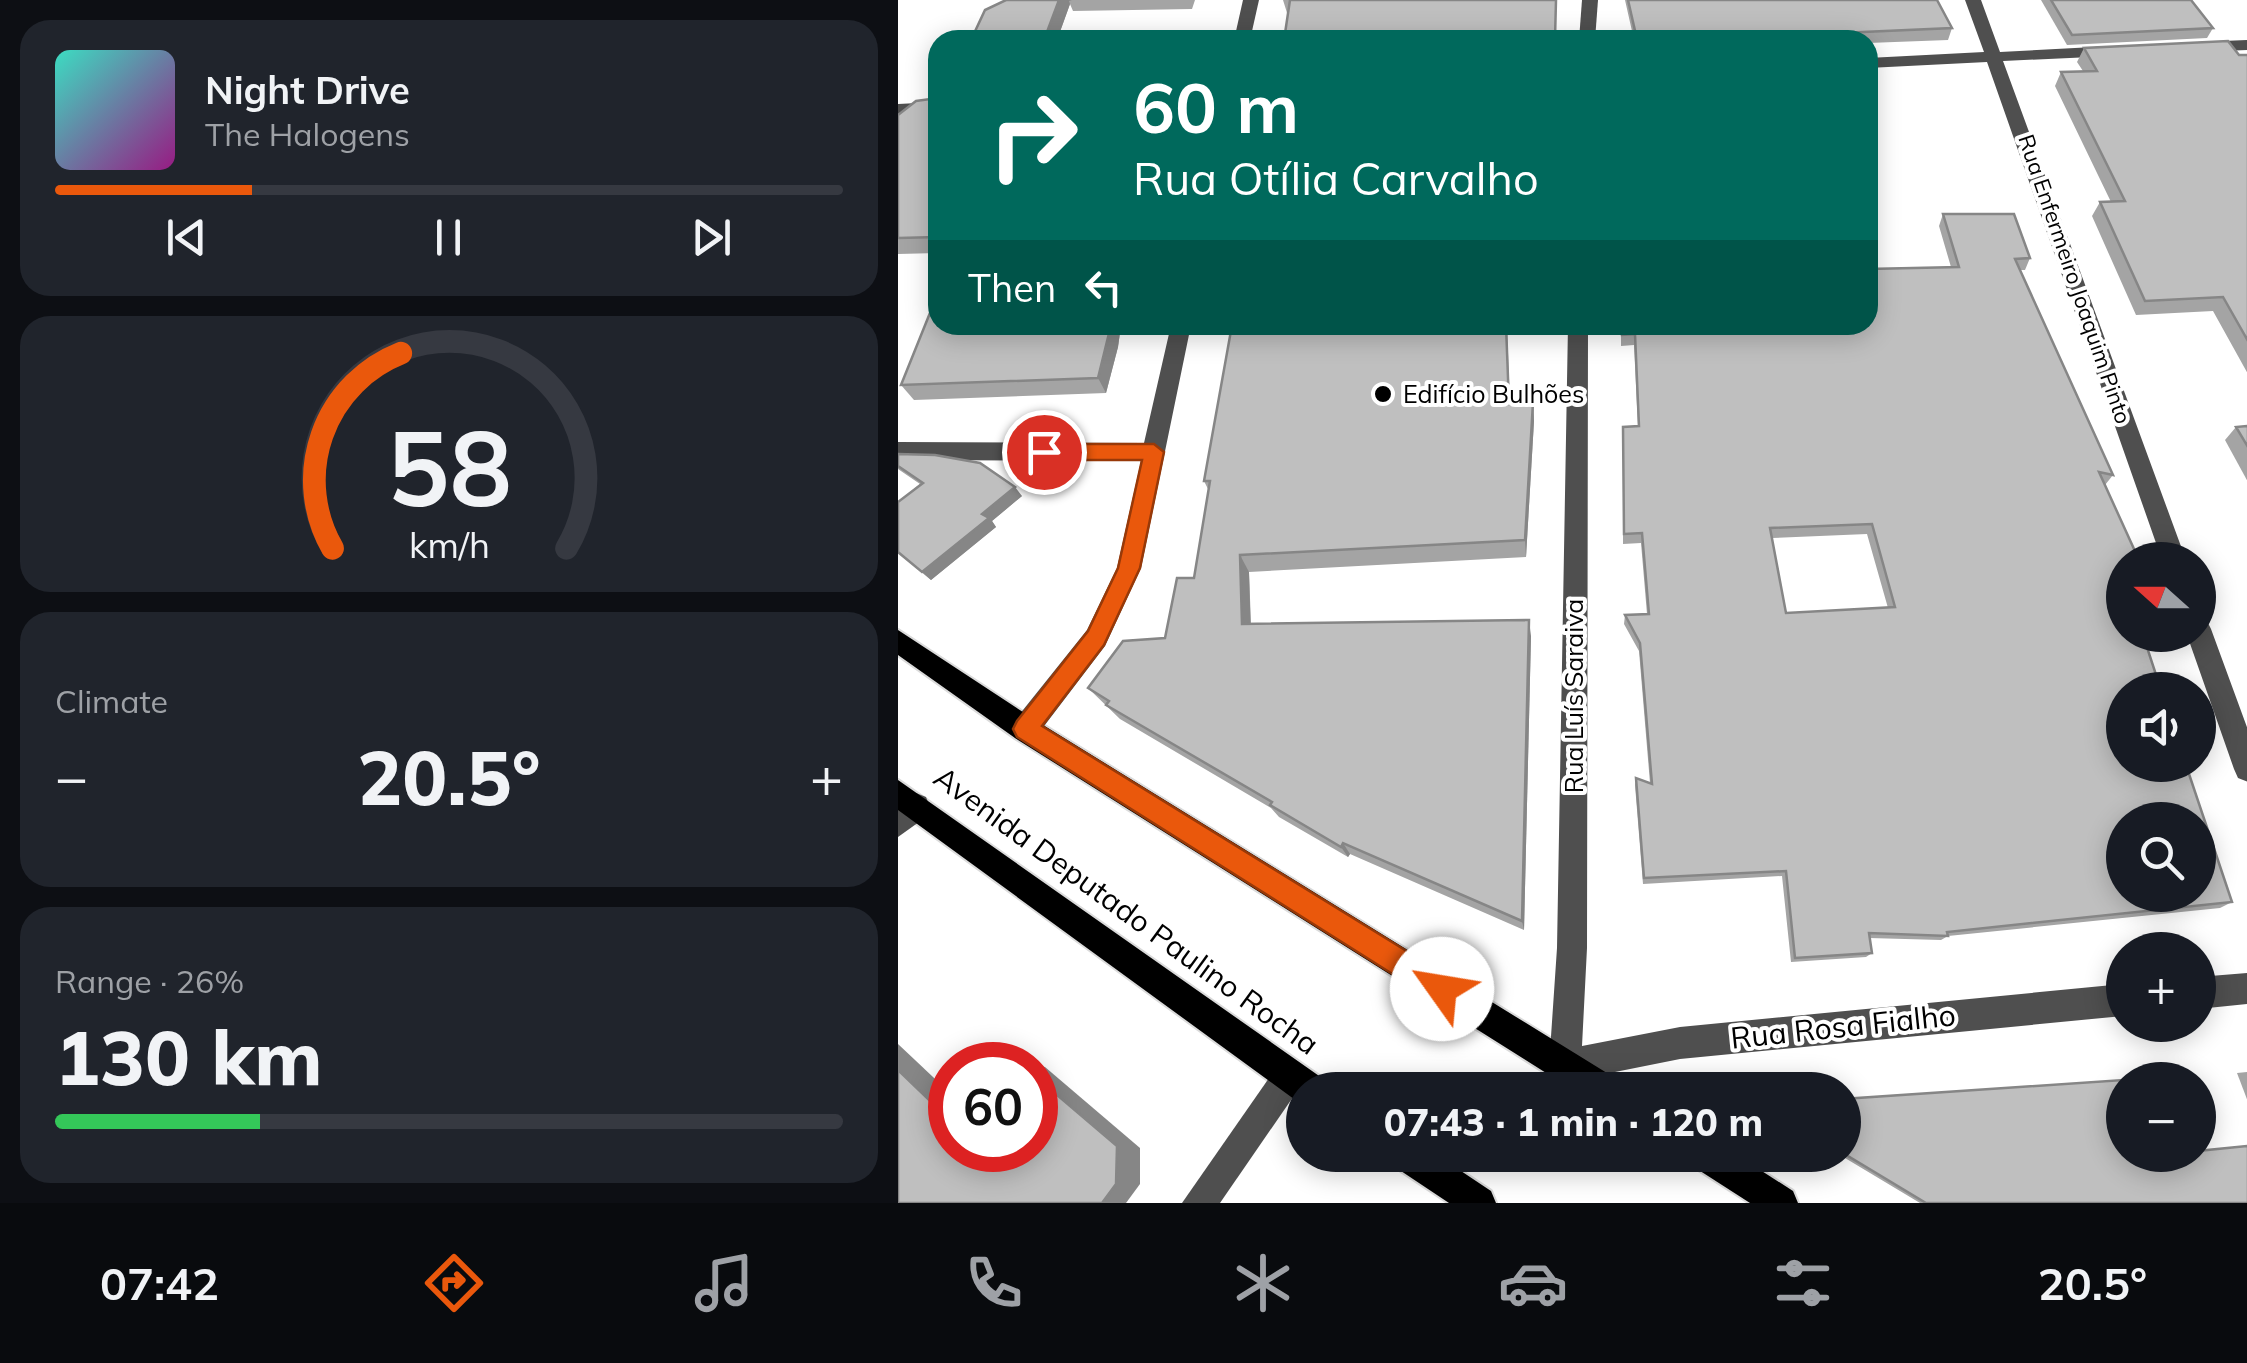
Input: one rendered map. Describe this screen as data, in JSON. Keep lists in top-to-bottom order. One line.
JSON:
{"streets":{"main road":["Avenida Deputado Paulino Rocha"],"street":["Rua Enfermeiro Joaquim Pinto","Rua Luís Saraiva","Rua Rosa Fialho"]},"crossings":[["Rua Luís Saraiva","Rua Rosa Fialho"]],"places":["Edifício Bulhões"],"north":"left","page":{"turn":["60 m","Rua Otília Carvalho"],"song":["Night Drive","The Halogens"],"then":"Then","map_buttons":["+","−"],"tile":["Climate",["Range · 26%","130 km"]],"heat":["−","20.5°","+"],"limit":"60","trip":"07:43 · 1 min · 120 m","tabs":["07:42","20.5°"],"gauge":["58","km/h"]}}
